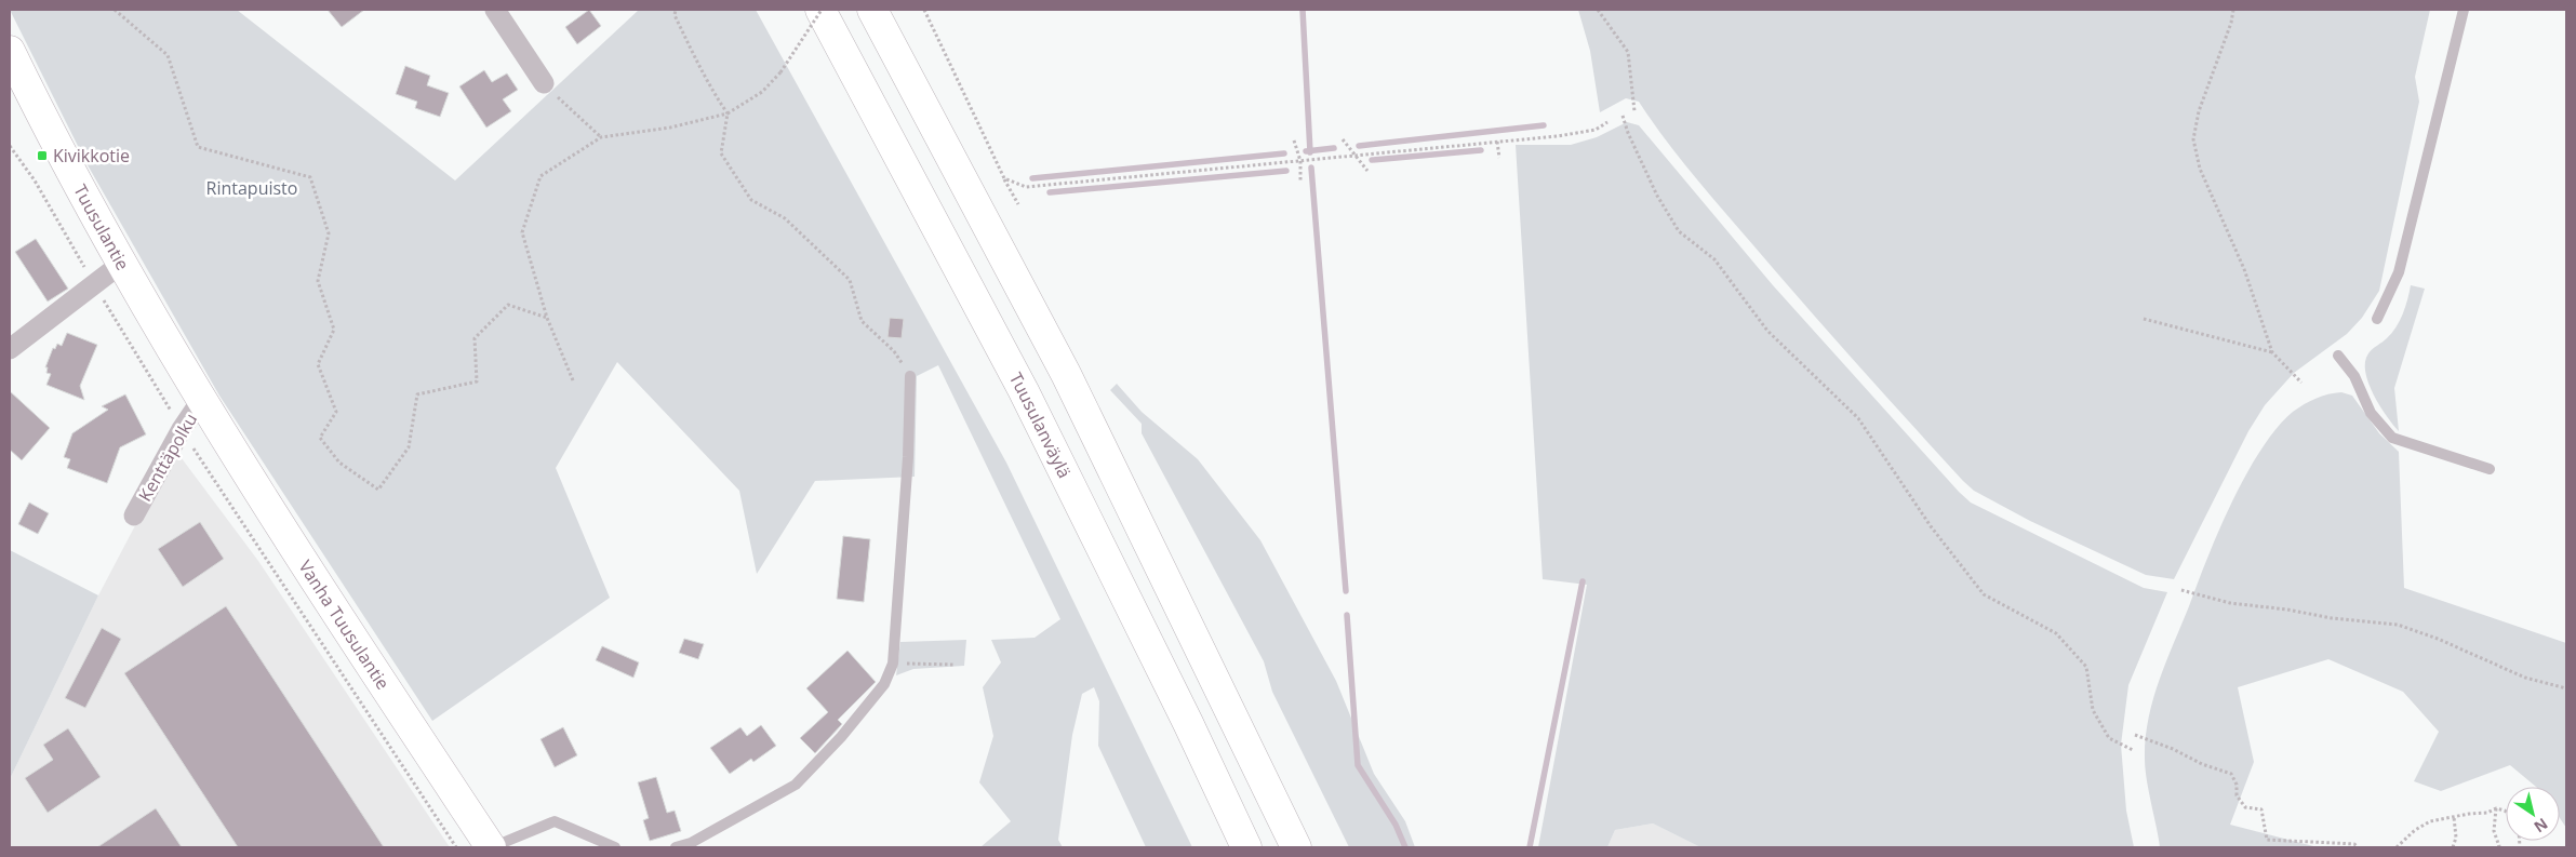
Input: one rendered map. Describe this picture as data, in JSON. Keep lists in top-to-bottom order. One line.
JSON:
{"streets":{"main road":["Tuusulantie","Tuusulanväylä","Vanha Tuusulantie"],"street":["Kenttäpolku"]},"crossings":[["Tuusulantie","Kenttäpolku"],["Tuusulantie","Vanha Tuusulantie"],["Kenttäpolku","Vanha Tuusulantie"]],"parks":["Rintapuisto"],"places":{"transit":["Kivikkotie"]},"north":"bottom right"}
